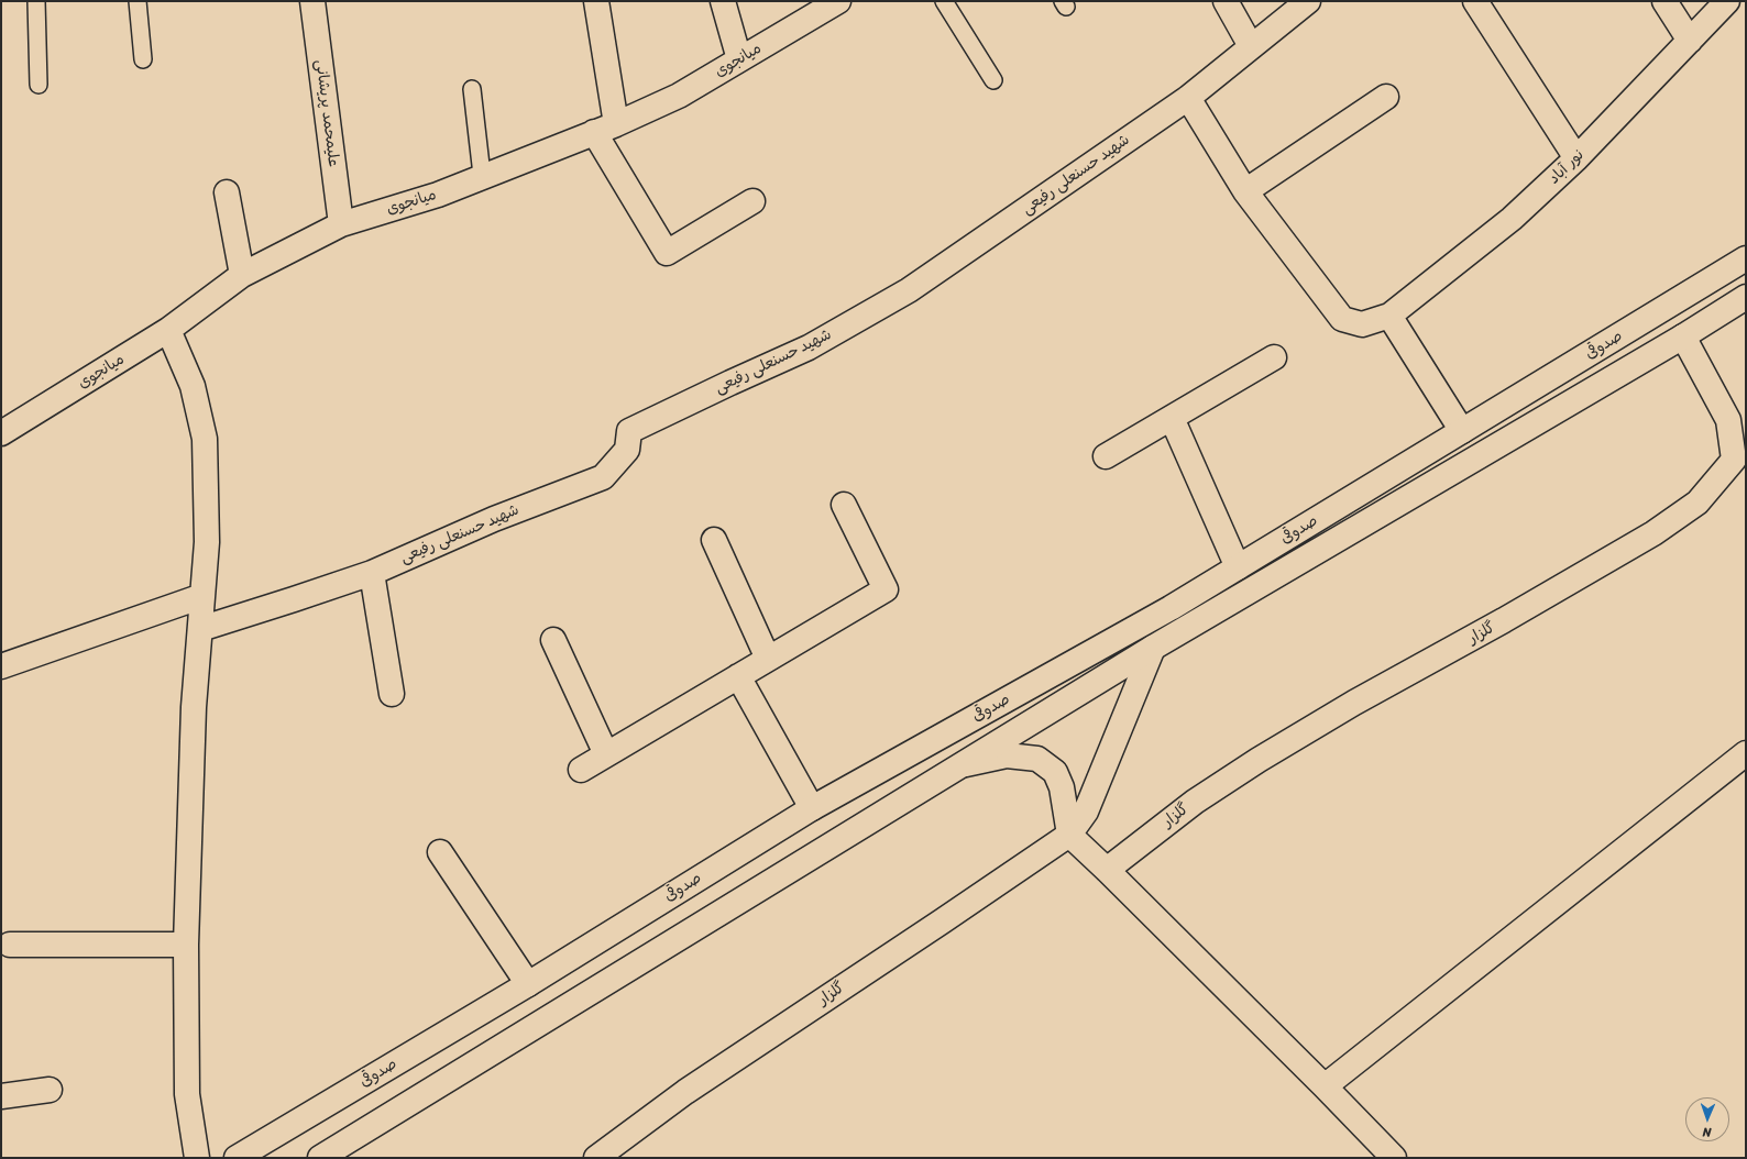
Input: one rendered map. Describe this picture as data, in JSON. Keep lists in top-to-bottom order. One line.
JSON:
{"streets":{"street":["میانجوی","علیمحمد پریشانی","نور آباد","شهید حسنعلی رفیعی","صدوقی","گلزار"]},"crossings":[["میانجوی","علیمحمد پریشانی"],["صدوقی","گلزار"]],"north":"bottom"}
